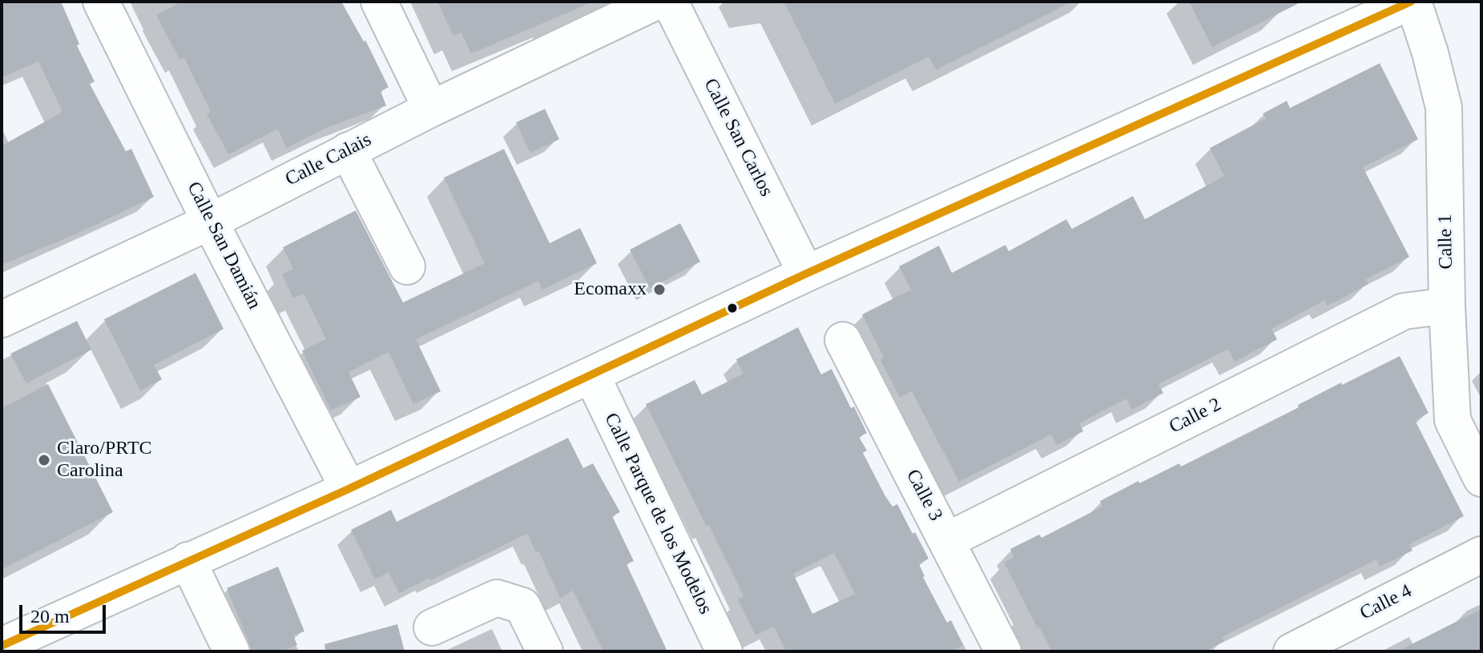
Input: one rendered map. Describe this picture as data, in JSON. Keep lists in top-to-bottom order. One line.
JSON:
{"streets":{"street":["Calle San Carlos","Calle Calais","Calle 1","Calle San Damián","Calle 2","Calle 3","Calle Parque de los Modelos","Calle 4"]},"crossings":[["Calle Calais","Calle San Damián"],["Calle 1","Calle 2"],["Calle 2","Calle 3"]],"places":["Ecomaxx","Claro/PRTC Carolina"],"scale_bar":"20 m"}
